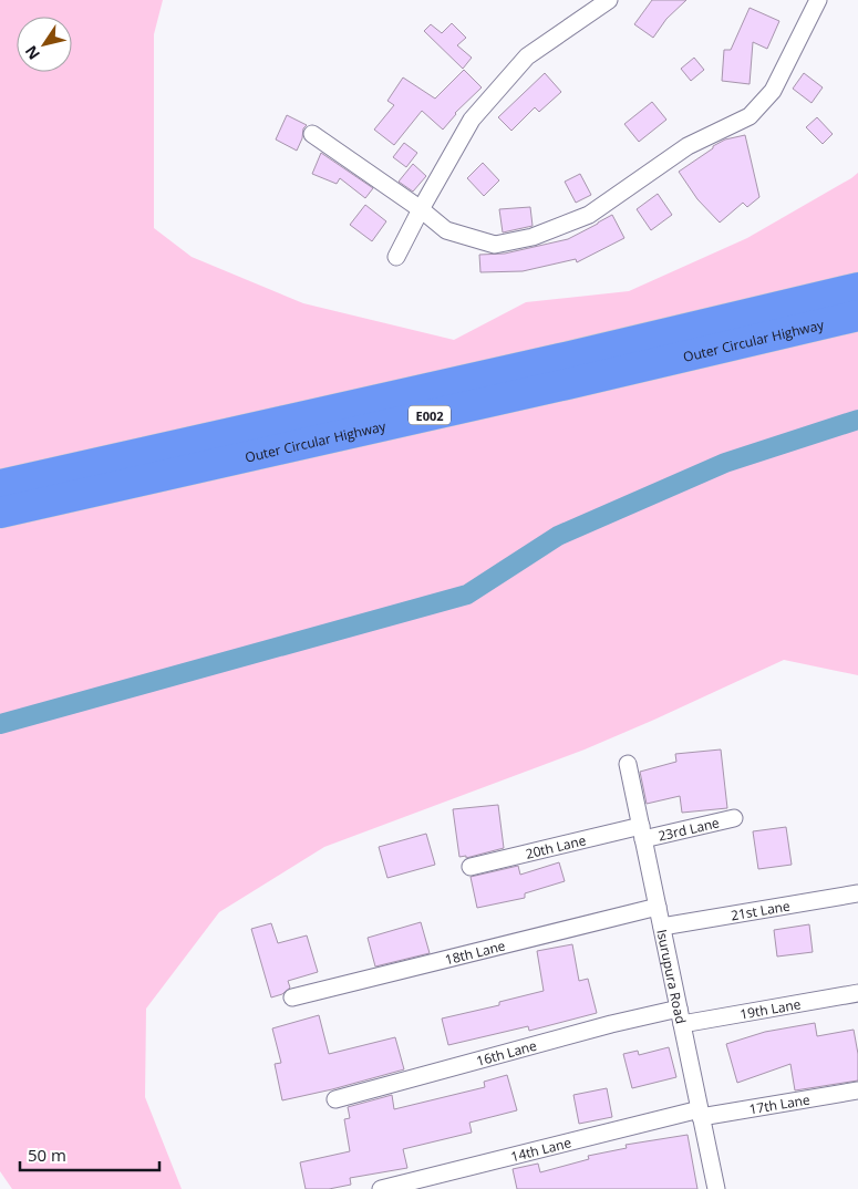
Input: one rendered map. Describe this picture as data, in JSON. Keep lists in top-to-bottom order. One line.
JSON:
{"streets":{"highway":["Outer Circular Highway","E002"],"street":["23rd Lane","20th Lane","21st Lane","18th Lane","Isurupura Road","19th Lane","16th Lane","17th Lane","14th Lane"]},"crossings":[["23rd Lane","20th Lane"],["23rd Lane","Isurupura Road"],["20th Lane","Isurupura Road"],["21st Lane","Isurupura Road"],["18th Lane","Isurupura Road"],["Isurupura Road","19th Lane"],["Isurupura Road","16th Lane"],["Isurupura Road","17th Lane"],["Isurupura Road","14th Lane"],["19th Lane","16th Lane"],["17th Lane","14th Lane"]],"scale_bar":"50 m","north":"bottom left"}
